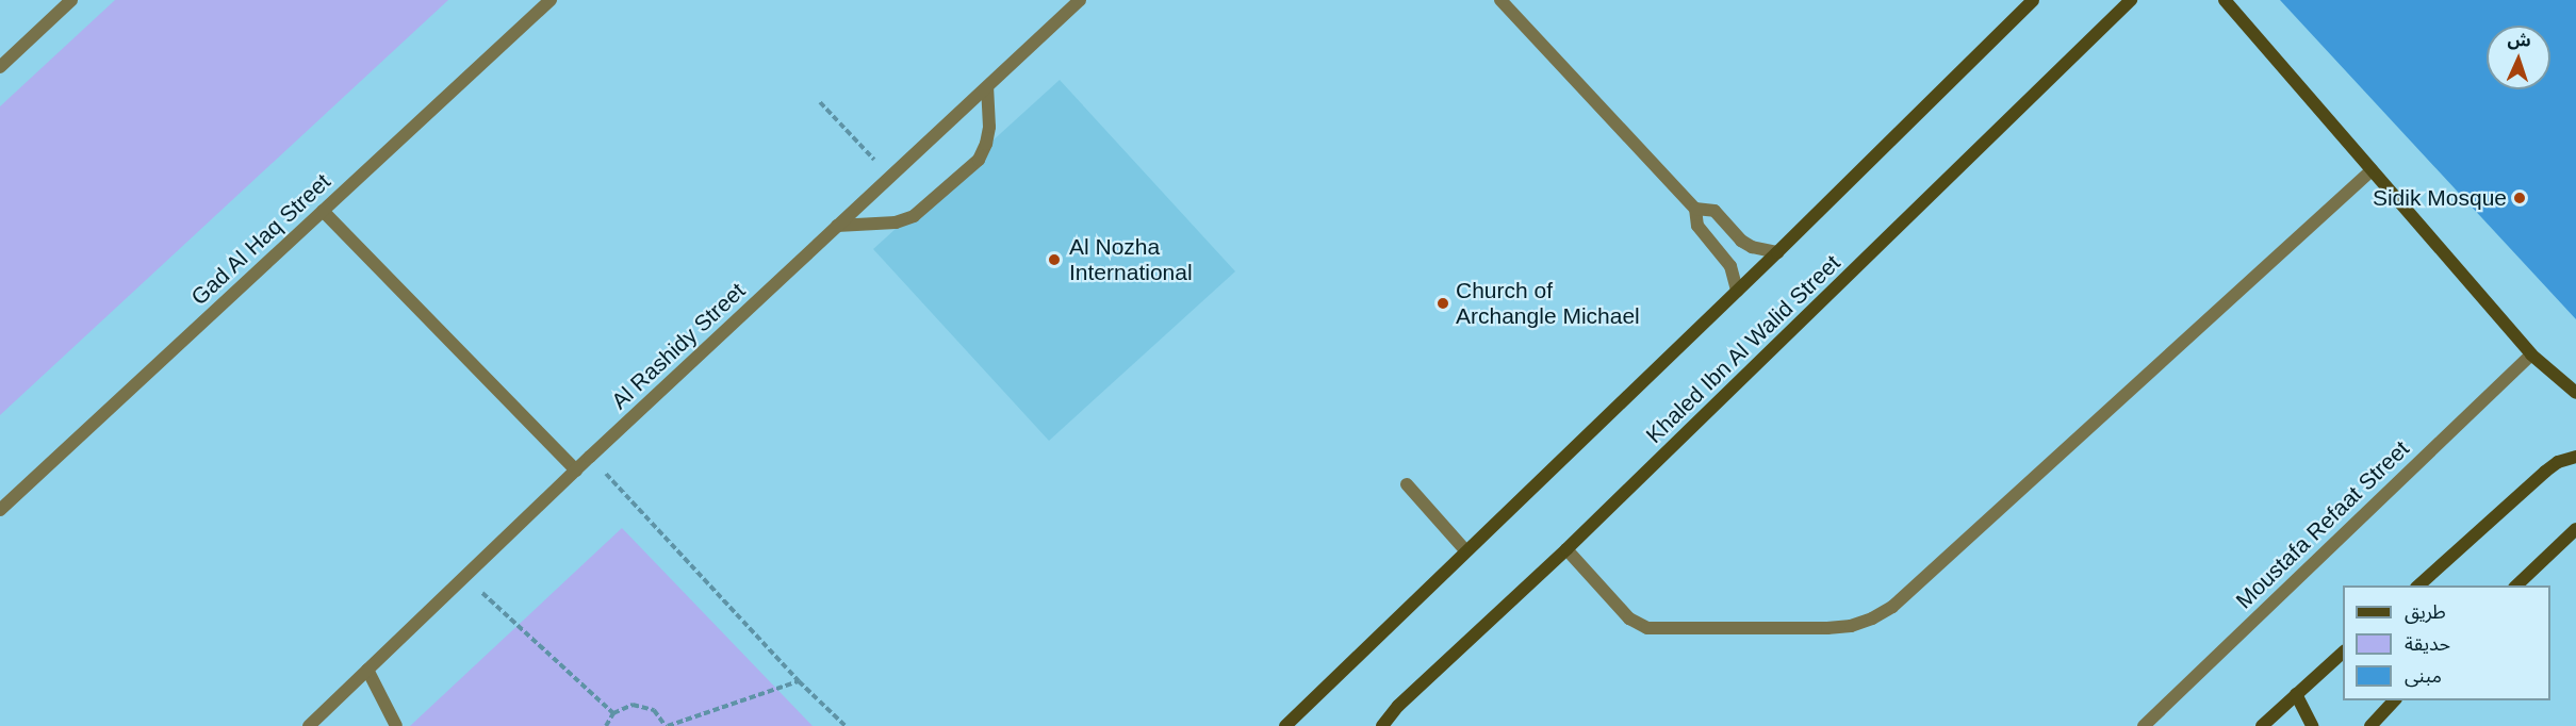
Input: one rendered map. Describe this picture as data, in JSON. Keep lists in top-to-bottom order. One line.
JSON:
{"streets":{"street":["Gad Al Haq Street","Al Rashidy Street","Khaled Ibn Al Walid Street","Moustafa Refaat Street"]},"places":["Sidik Mosque","Al Nozha International","Church of Archangle Michael"],"legend":["طريق","حديقة","مبنى"],"north":"top"}
